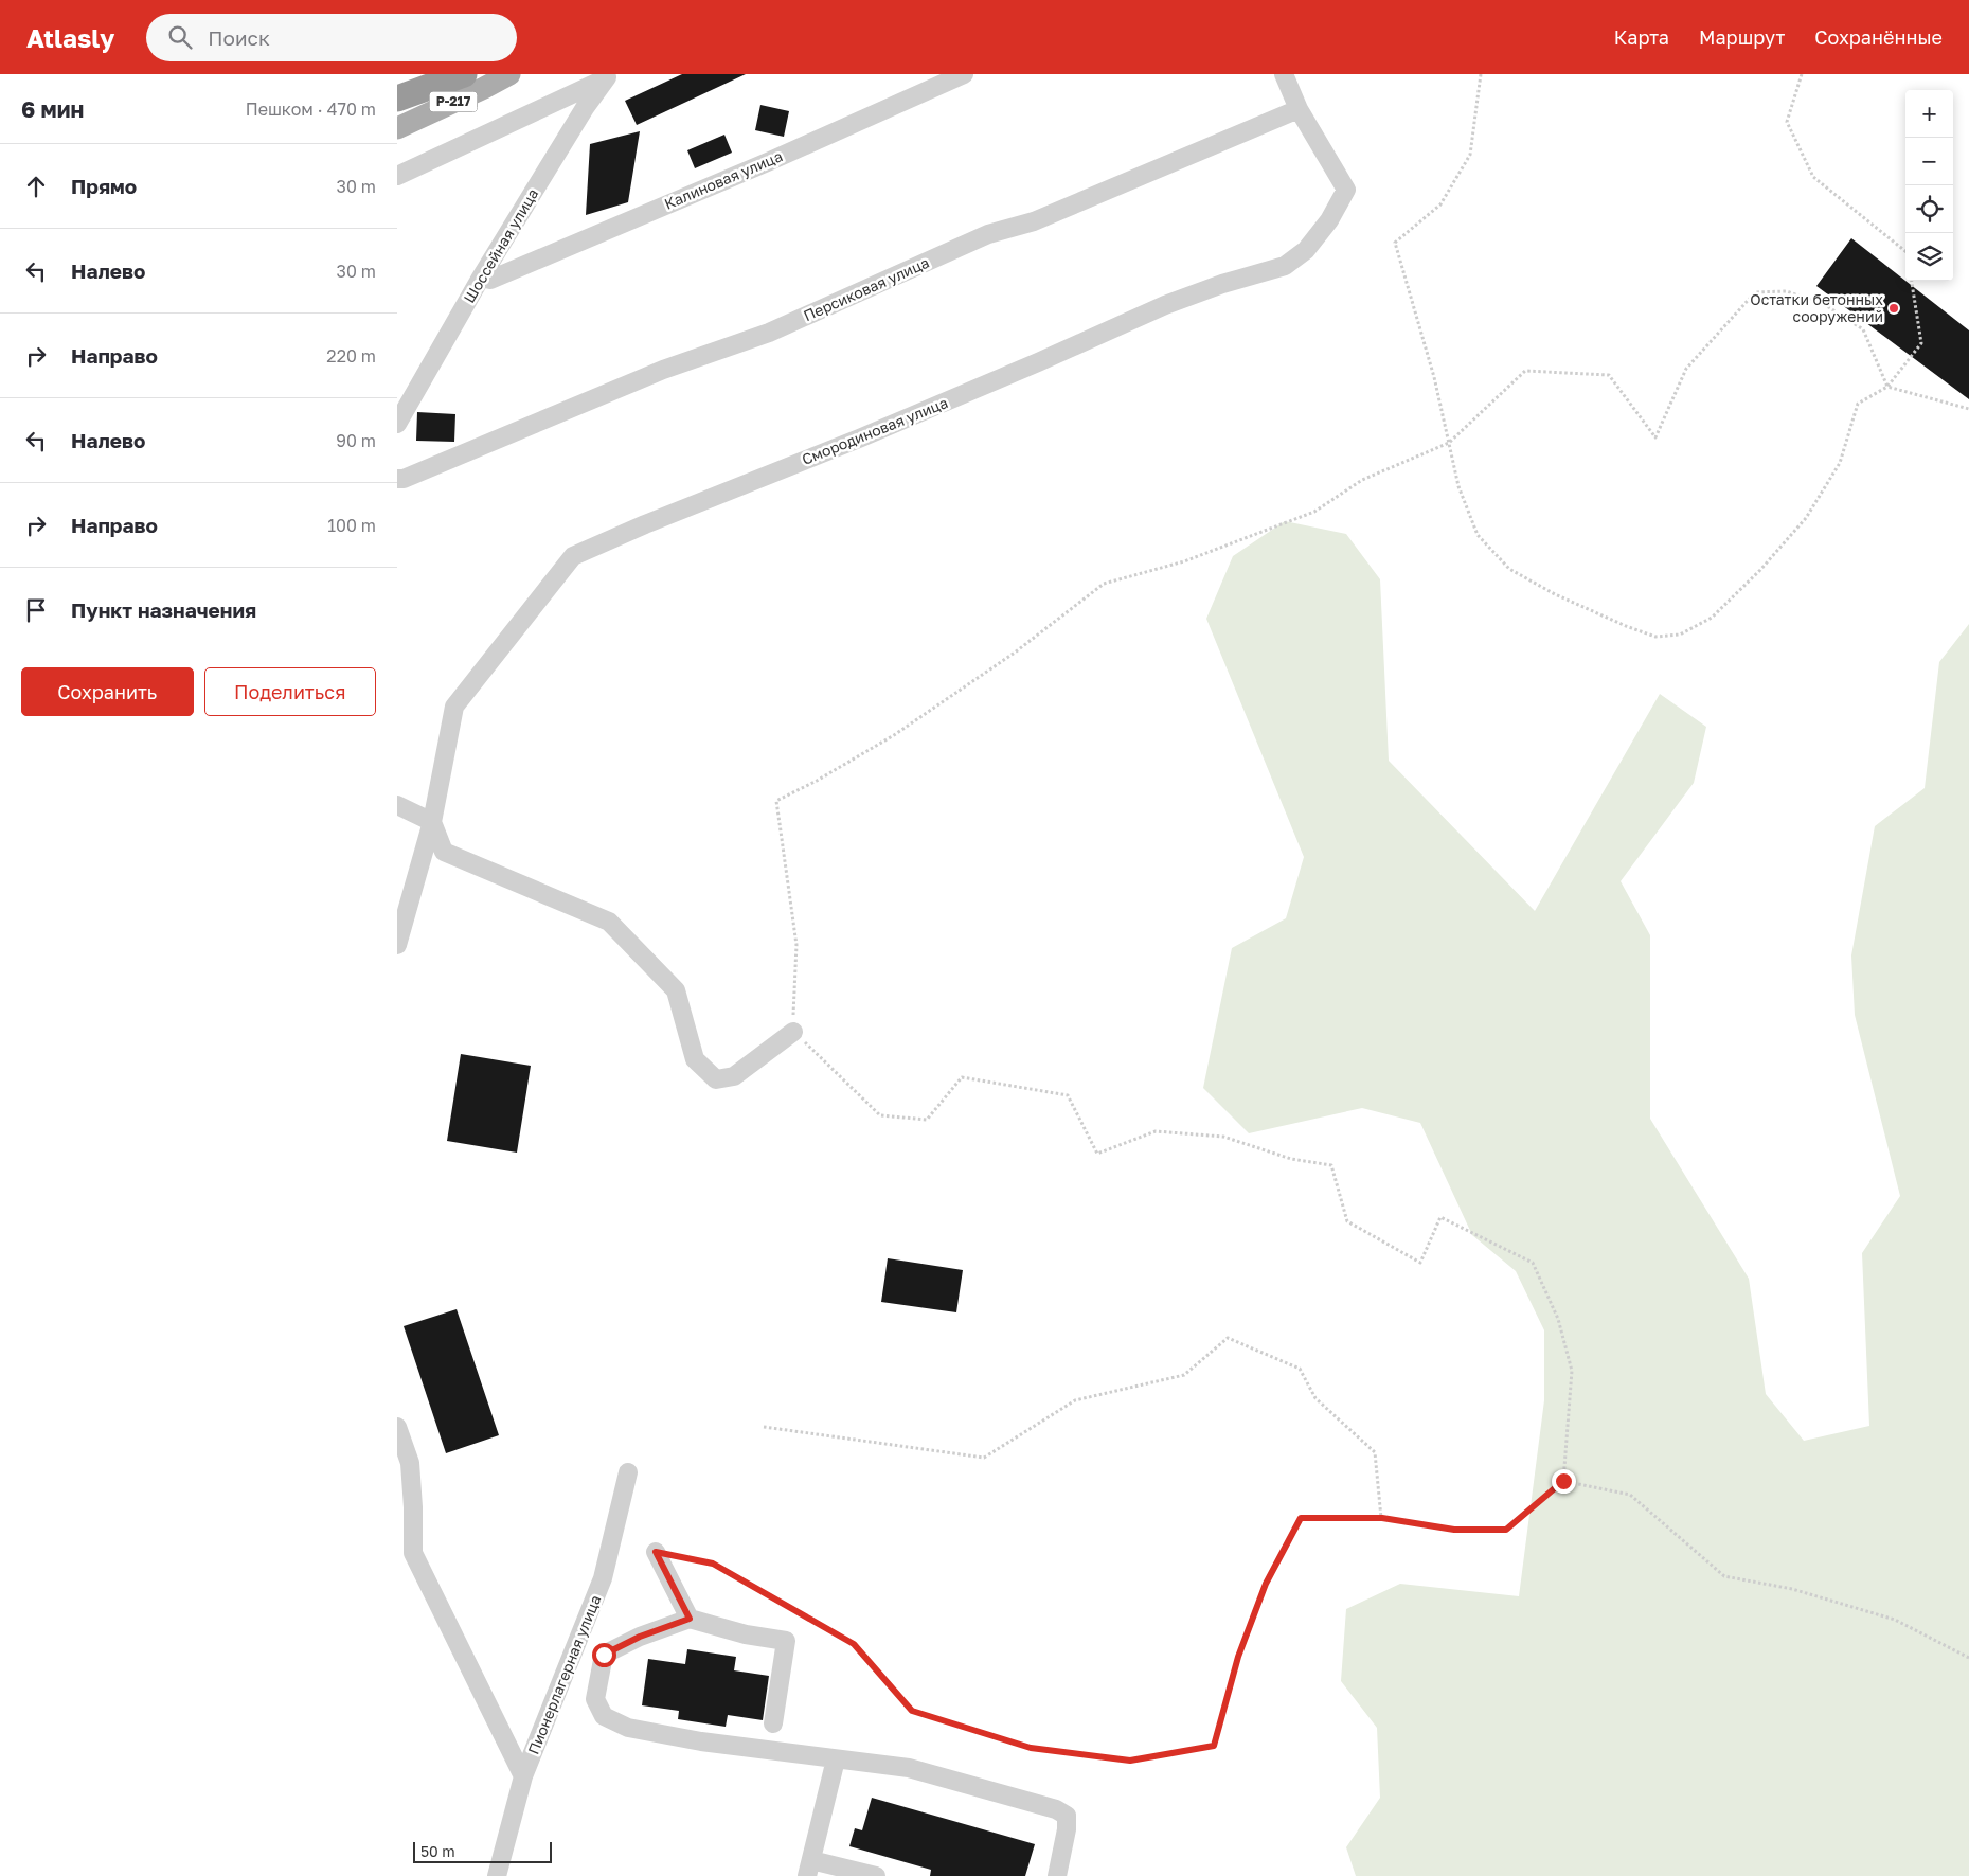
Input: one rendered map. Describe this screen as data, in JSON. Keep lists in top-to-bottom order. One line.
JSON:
{"streets":{"highway":["Р-217"],"street":["Калиновая улица","Шоссейная улица","Персиковая улица","Смородиновая улица","Пионерлагерная улица"]},"crossings":[["Калиновая улица","Шоссейная улица"],["Персиковая улица","Смородиновая улица"]],"places":["Остатки бетонных сооружений"],"scale_bar":"50 m","page":{"header":"Atlasly","search":"Поиск","nav":["Карта","Маршрут","Сохранённые"],"heading":["6 мин","Пешком · 470 m"],"map_buttons":["+","−"],"list":[["Прямо","30 m"],["Налево","30 m"],["Направо","220 m"],["Налево","90 m"],["Направо","100 m"],"Пункт назначения"],"buttons":["Сохранить","Поделиться"],"scale":"50 m"}}
